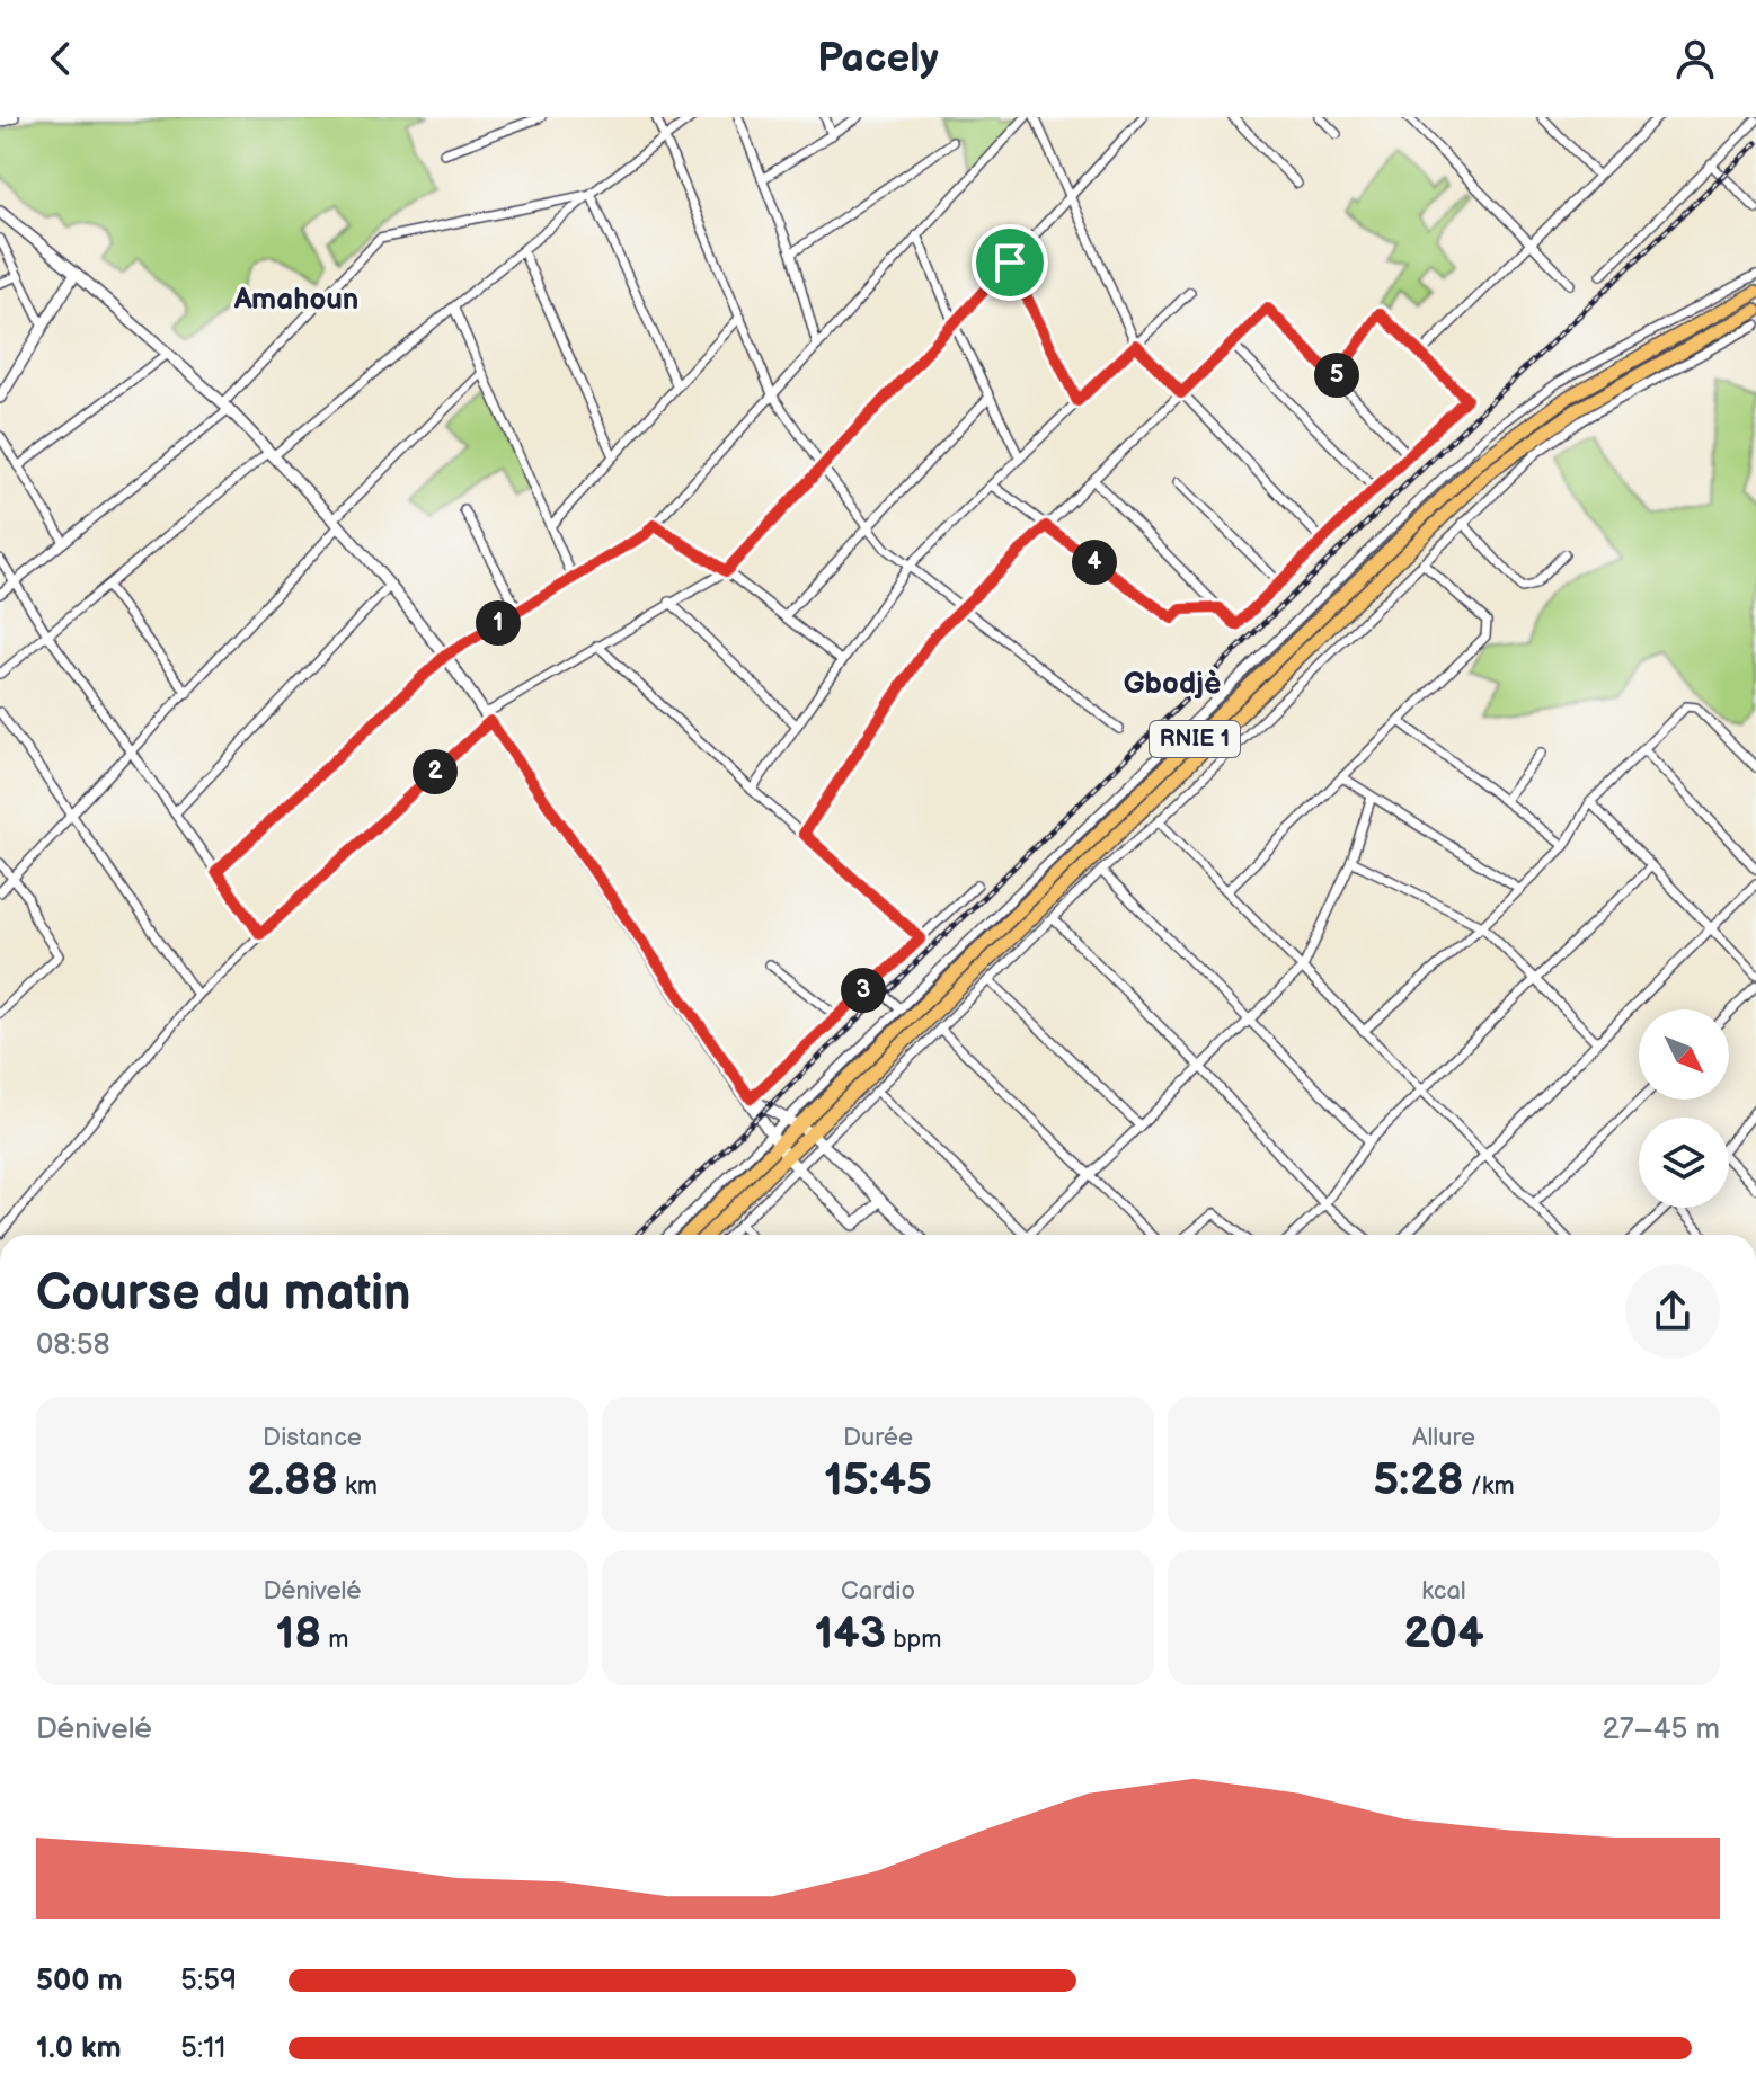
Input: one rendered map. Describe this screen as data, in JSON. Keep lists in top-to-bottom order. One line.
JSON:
{"streets":{"highway":["RNIE 1"]},"districts":["Amahoun","Gbodjè"],"north":"bottom right","page":{"header":"Pacely","pins":["5","4","1","2","3"],"heading":["Course du matin","08:58"],"stats":[["Distance","2.88 km"],["Durée","15:45"],["Allure","5:28 /km"],["Dénivelé","18 m"],["Cardio","143 bpm"],["kcal","204"]],"chart":["Dénivelé","27–45 m"],"list":[{"name":"500 m","note":"5:59"},{"name":"1.0 km","note":"5:11"}]}}
